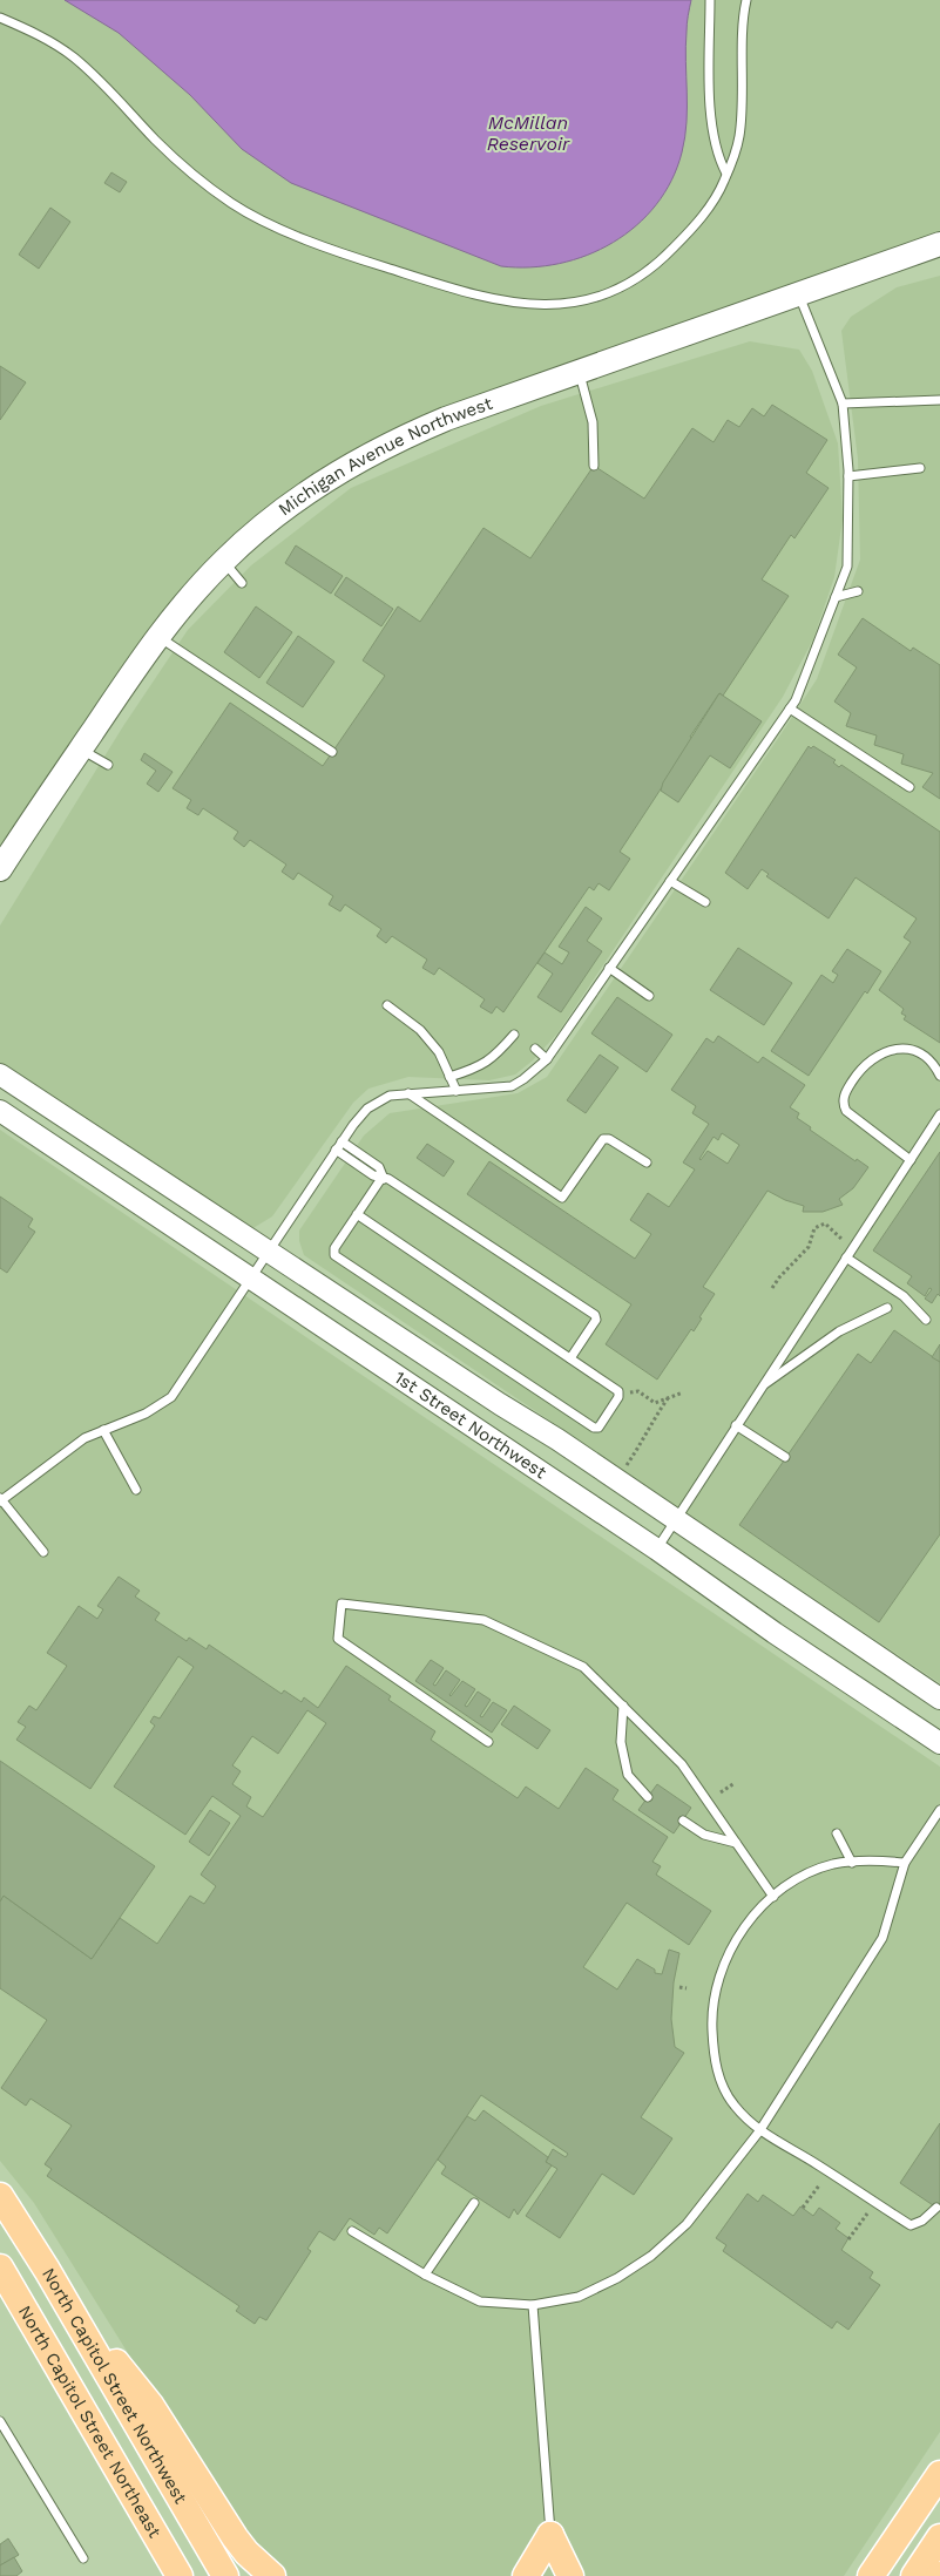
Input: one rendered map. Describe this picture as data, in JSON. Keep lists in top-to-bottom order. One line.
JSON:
{"streets":{"main road":["Michigan Avenue Northwest","North Capitol Street Northwest","North Capitol Street Northeast"],"street":["1st Street Northwest"]},"water":["McMillan Reservoir"]}
